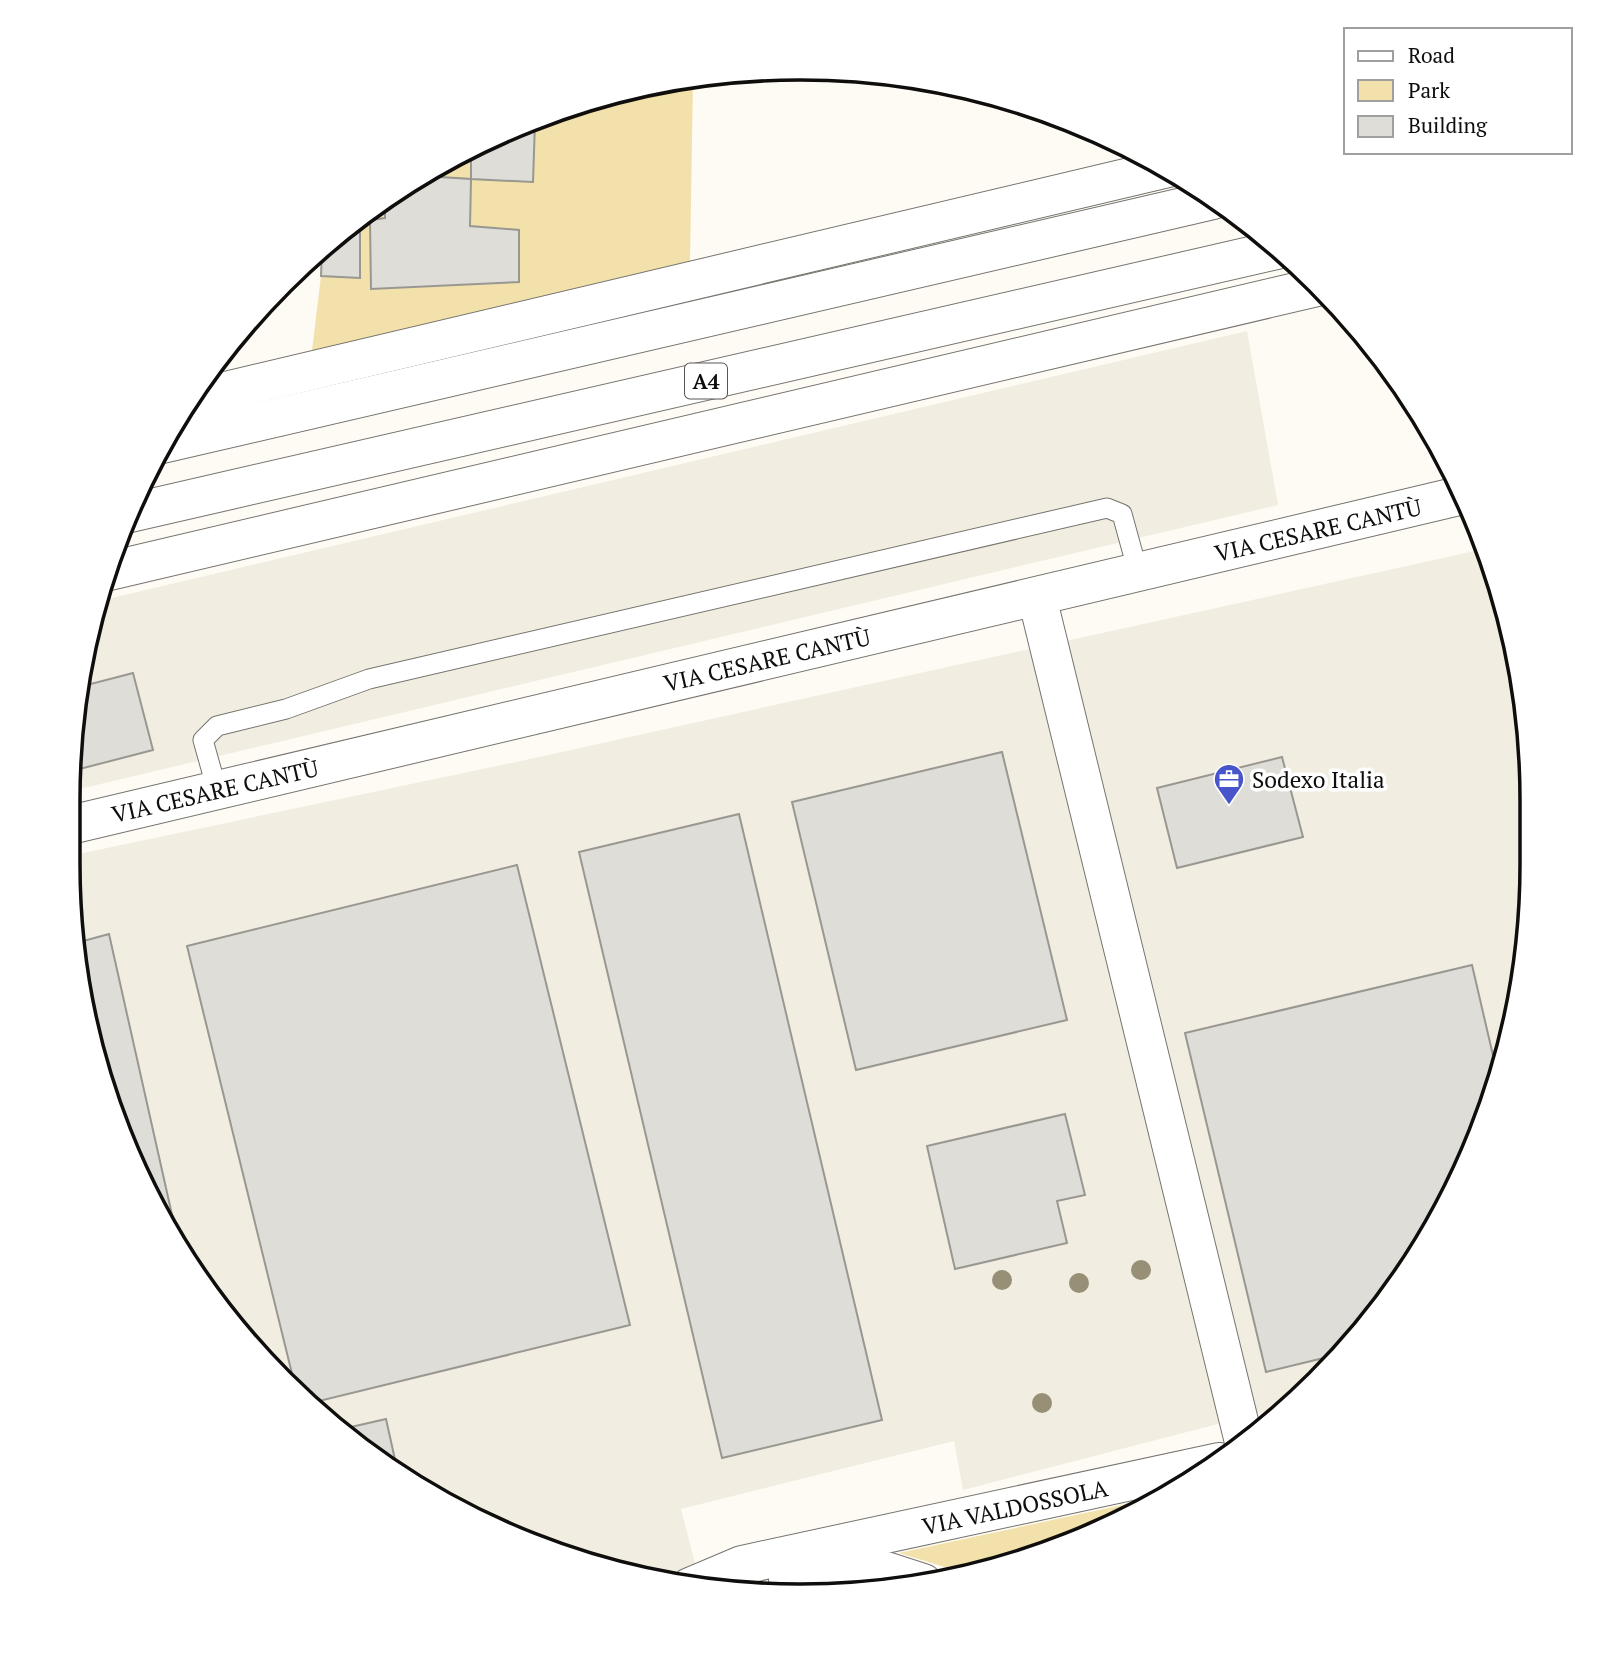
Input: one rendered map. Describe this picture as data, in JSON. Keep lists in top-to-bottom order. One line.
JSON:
{"streets":{"main road":["A4","VIA CESARE CANTÙ","VIA VALDOSSOLA"]},"places":{"office":["Sodexo Italia"]},"legend":["Road","Park","Building"]}
